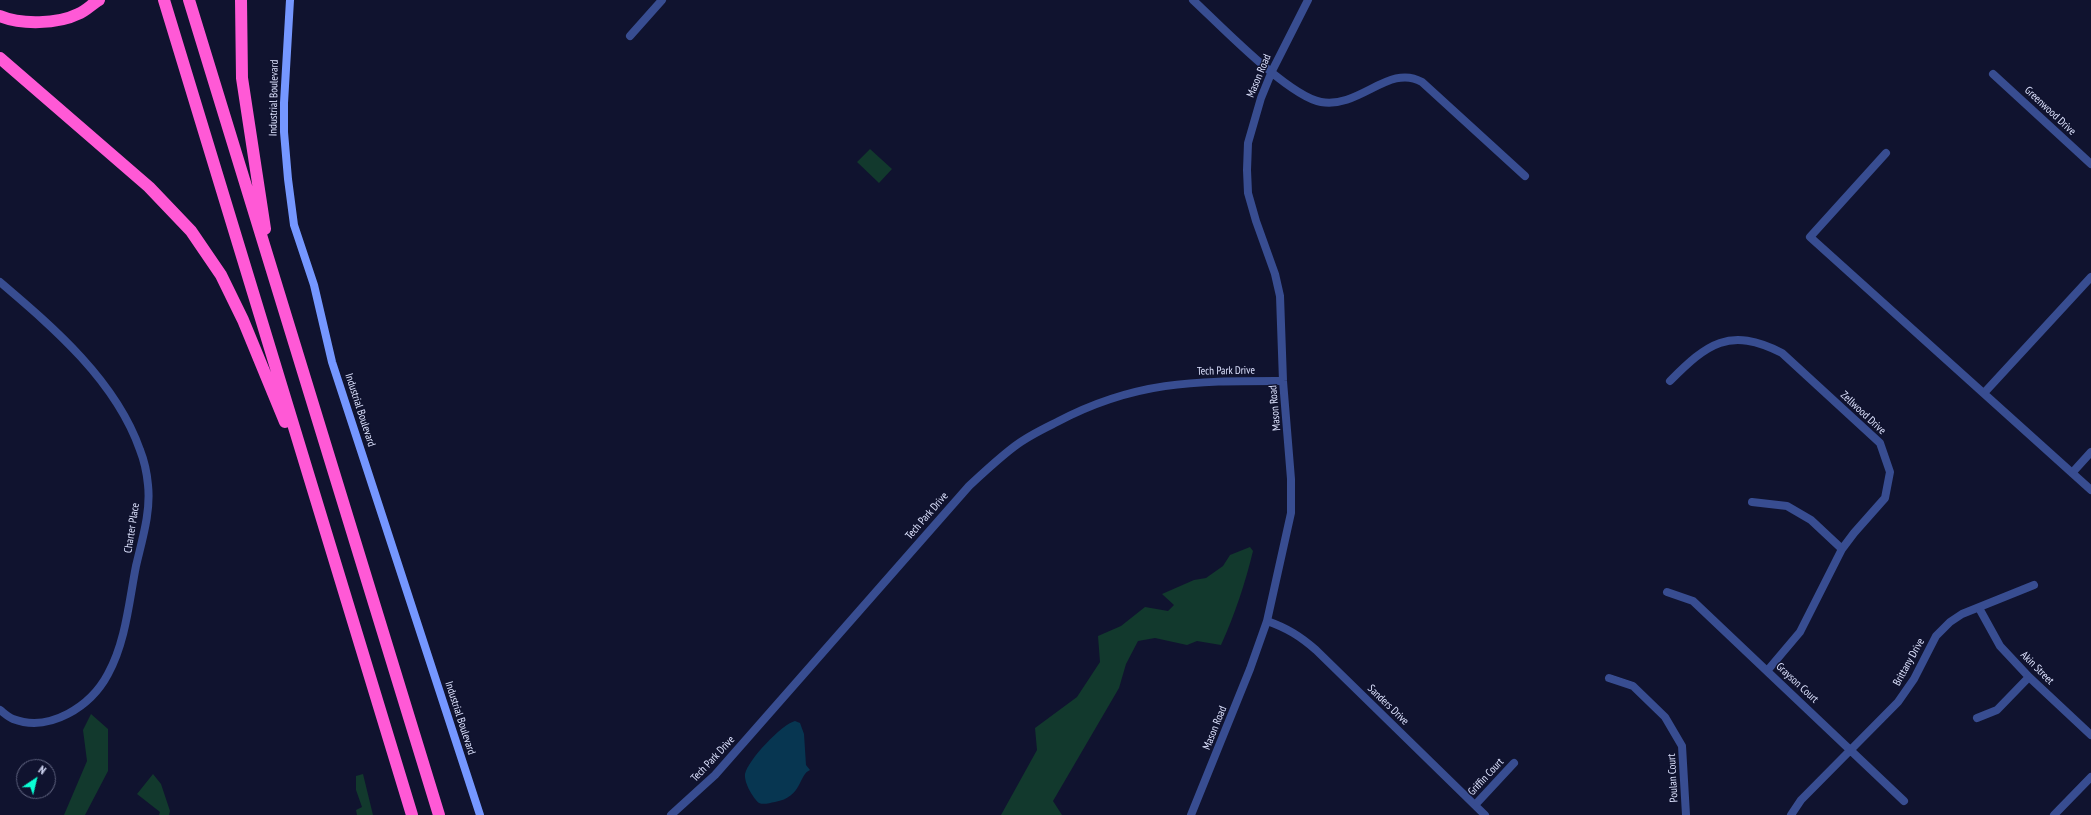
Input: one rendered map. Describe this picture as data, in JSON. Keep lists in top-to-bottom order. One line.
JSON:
{"streets":{"street":["Mason Road","Industrial Boulevard","Greenwood Drive","Tech Park Drive","Zellwood Drive","Charter Place","Brittany Drive","Akin Street","Grayson Court","Sanders Drive","Griffin Court","Poulan Court"]},"crossings":[["Mason Road","Tech Park Drive"],["Mason Road","Sanders Drive"],["Zellwood Drive","Grayson Court"],["Brittany Drive","Akin Street"],["Brittany Drive","Grayson Court"],["Sanders Drive","Griffin Court"]],"north":"top right"}
